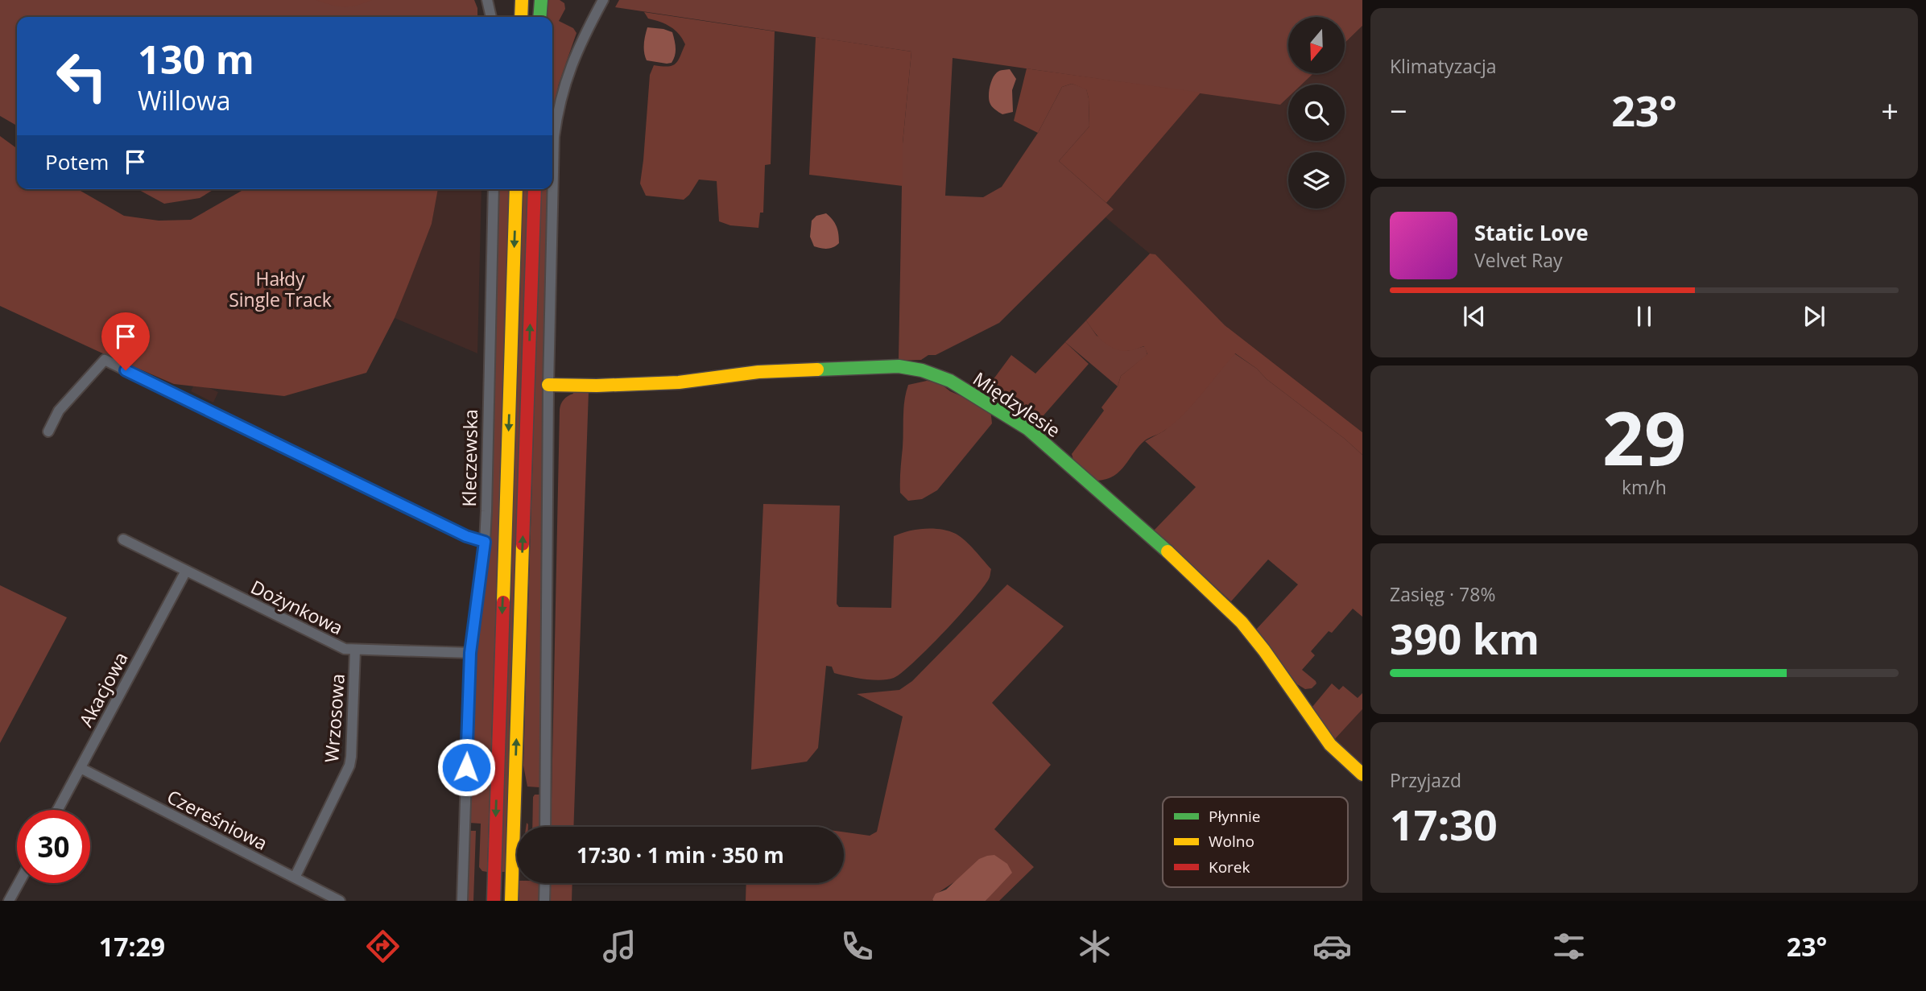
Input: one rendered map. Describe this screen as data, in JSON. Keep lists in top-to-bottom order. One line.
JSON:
{"streets":{"main road":["Międzylesie","Kleczewska"],"street":["Dożynkowa","Akacjowa","Wrzosowa","Czereśniowa"]},"crossings":[["Kleczewska","Dożynkowa"],["Dożynkowa","Akacjowa"],["Dożynkowa","Wrzosowa"],["Akacjowa","Czereśniowa"],["Wrzosowa","Czereśniowa"]],"parks":["Hałdy Single Track"],"legend":["Płynnie","Wolno","Korek"],"north":"bottom","page":{"tile":["Klimatyzacja",["29","km/h"],["Zasięg · 78%","390 km"],["Przyjazd","17:30"]],"turn":["130 m","Willowa"],"heat":["−","23°","+"],"then":"Potem","song":["Static Love","Velvet Ray"],"limit":"30","trip":"17:30 · 1 min · 350 m","tabs":["17:29","23°"]}}
